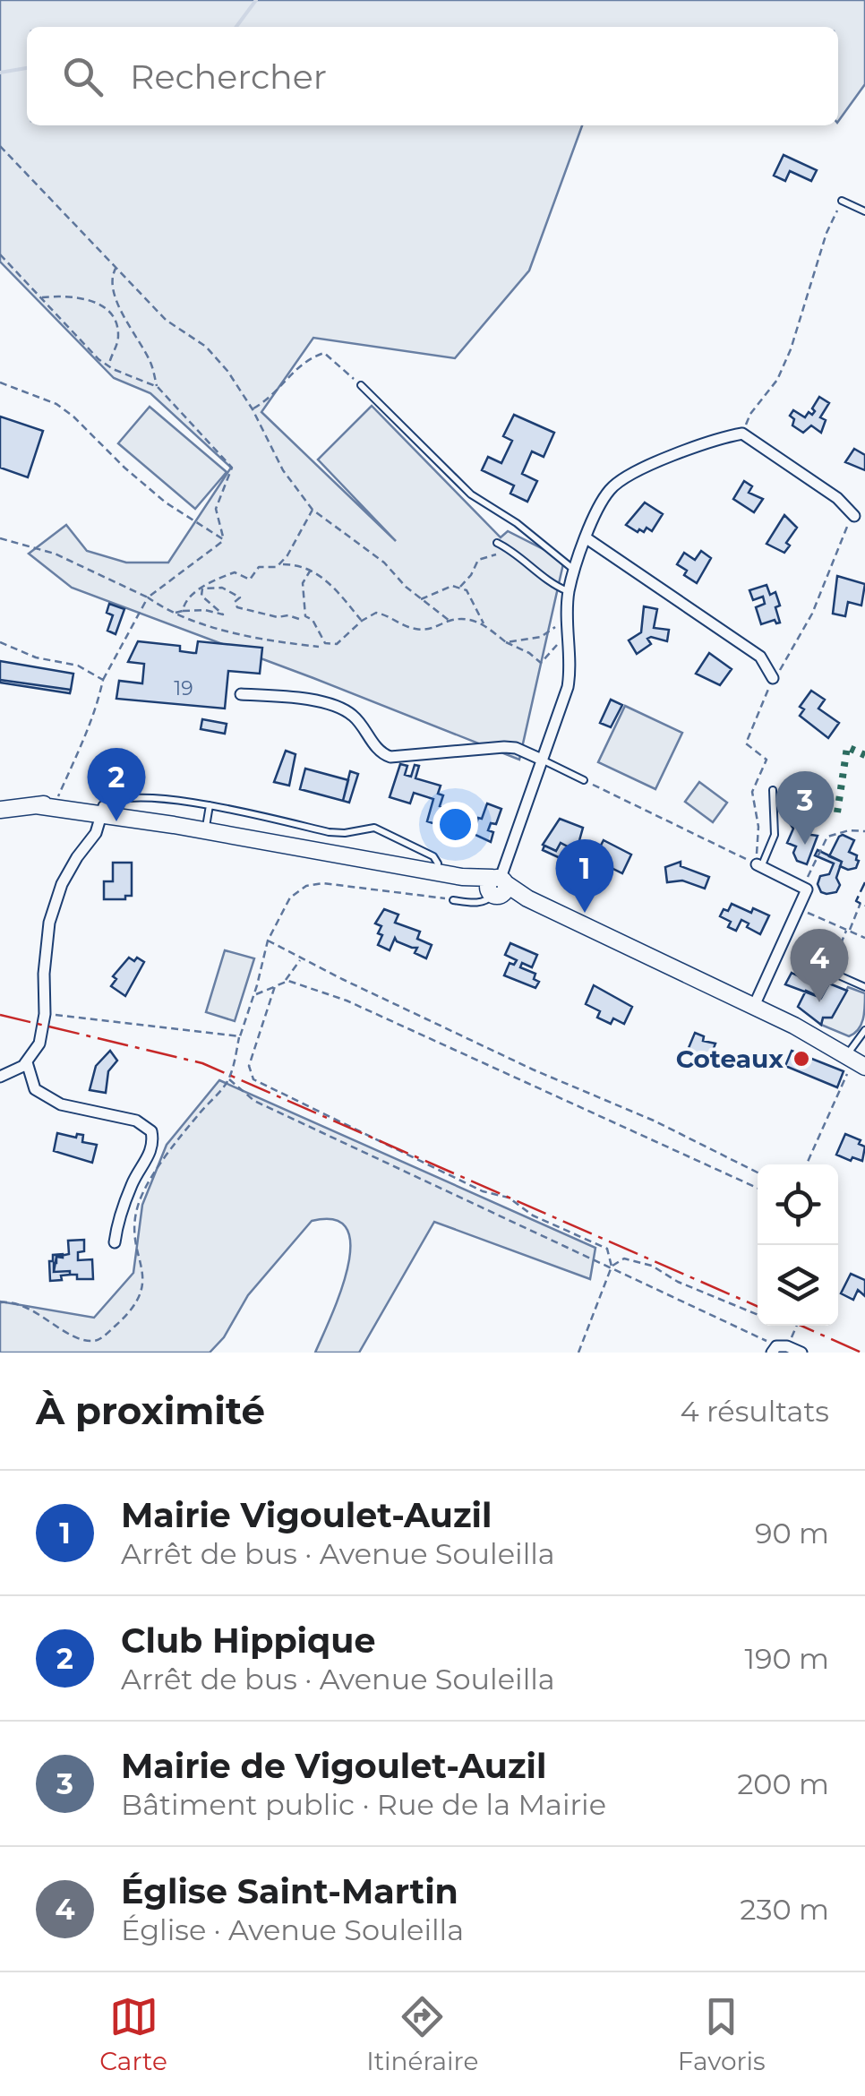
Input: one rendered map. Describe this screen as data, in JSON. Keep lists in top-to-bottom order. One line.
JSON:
{"places":["Coteaux"],"house_numbers":["19"],"page":{"search":"Rechercher","pins":["2","3","1","4"],"heading":["À proximité","4 résultats"],"list":[{"mark":"1","name":"Mairie Vigoulet-Auzil","note":"Arrêt de bus · Avenue Souleilla","value":"90 m"},{"mark":"2","name":"Club Hippique","note":"Arrêt de bus · Avenue Souleilla","value":"190 m"},{"mark":"3","name":"Mairie de Vigoulet-Auzil","note":"Bâtiment public · Rue de la Mairie","value":"200 m"},{"mark":"4","name":"Église Saint-Martin","note":"Église · Avenue Souleilla","value":"230 m"}],"nav":["Carte","Itinéraire","Favoris"]}}
